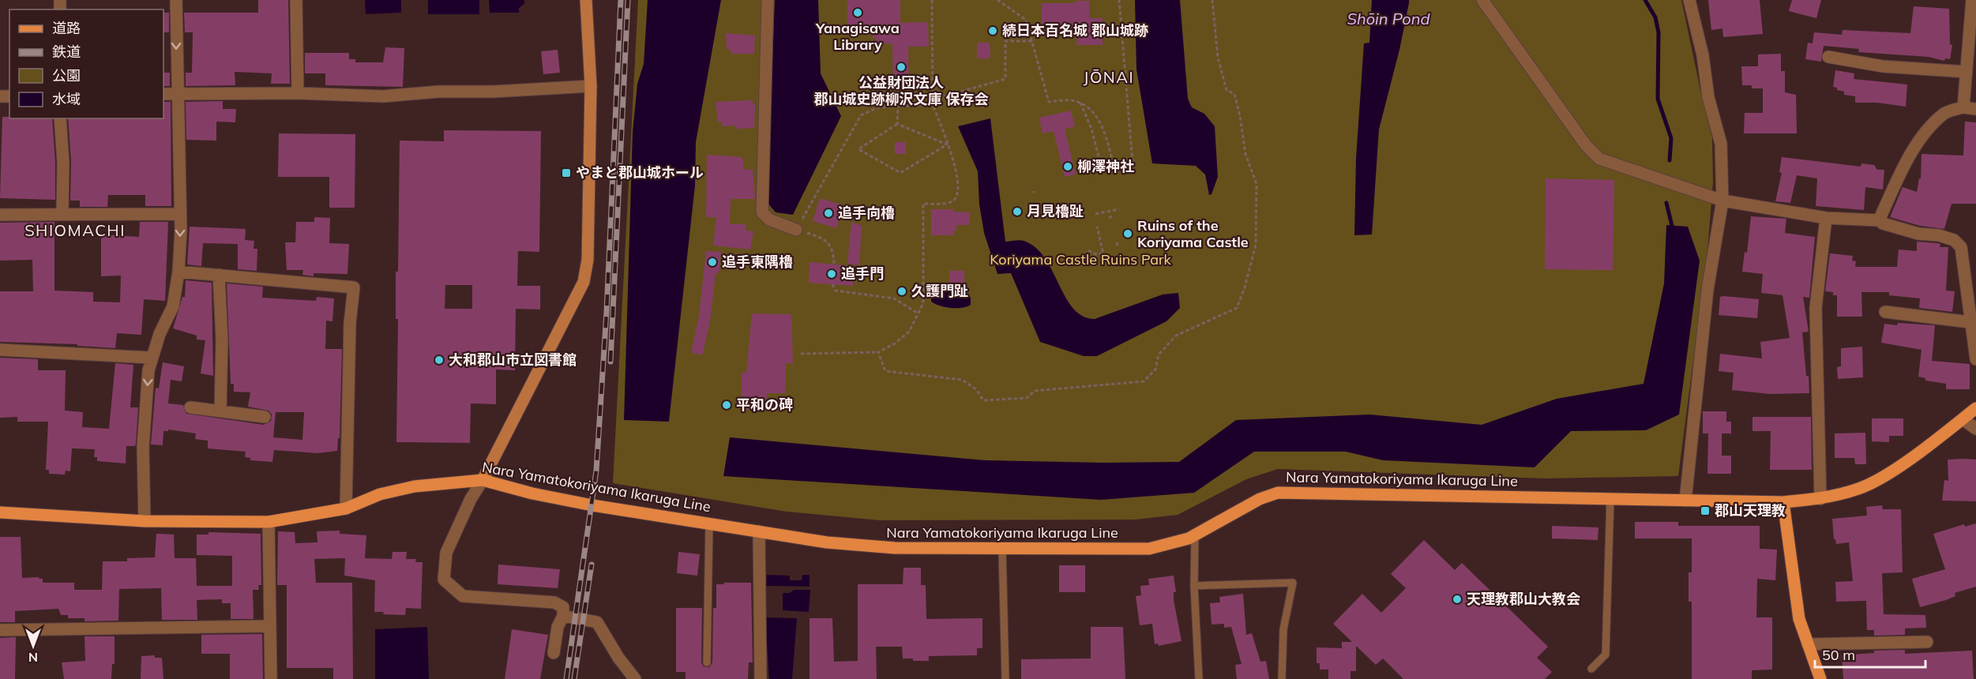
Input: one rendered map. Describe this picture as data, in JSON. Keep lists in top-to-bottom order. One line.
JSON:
{"streets":{"main road":["Nara Yamatokoriyama Ikaruga Line"]},"districts":["JŌNAI","SHIOMACHI"],"water":["Shōin Pond"],"parks":["Koriyama Castle Ruins Park"],"places":{"other":["Yanagisawa Library","続日本百名城 郡山城跡","公益財団法人 郡山城史跡柳沢文庫 保存会","柳澤神社","月見櫓趾","追手向櫓","Ruins of the Koriyama Castle","追手東隅櫓","追手門","久護門趾","大和郡山市立図書館","平和の碑","天理教郡山大教会"],"transit":["やまと郡山城ホール","郡山天理教"]},"legend":["道路","鉄道","公園","水域"],"scale_bar":"50 m","north":"bottom"}
